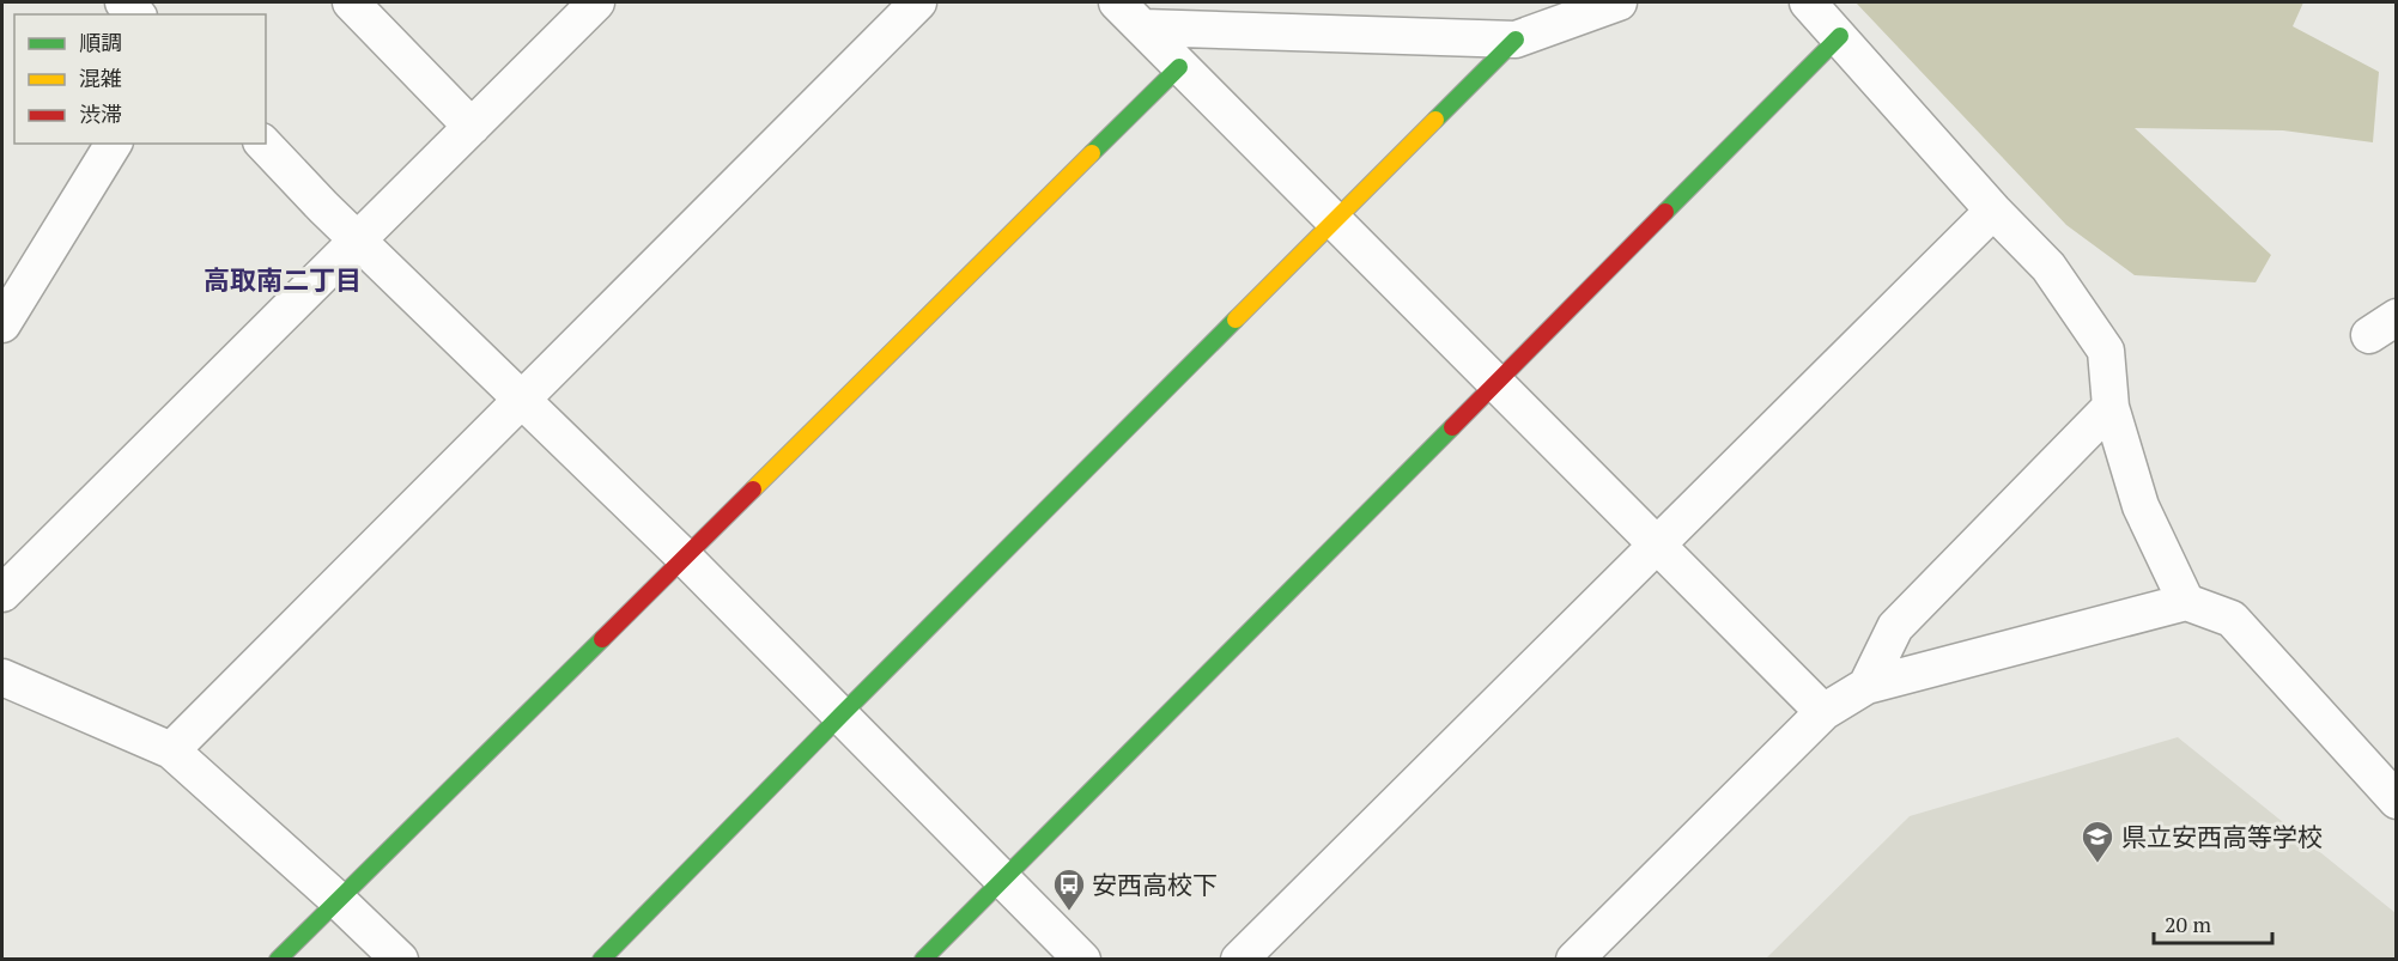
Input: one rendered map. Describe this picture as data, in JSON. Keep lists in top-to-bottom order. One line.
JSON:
{"districts":["高取南二丁目"],"places":{"school or university":["県立安西高等学校"],"bus stop":["安西高校下"]},"legend":["順調","混雑","渋滞"],"scale_bar":"20 m"}
